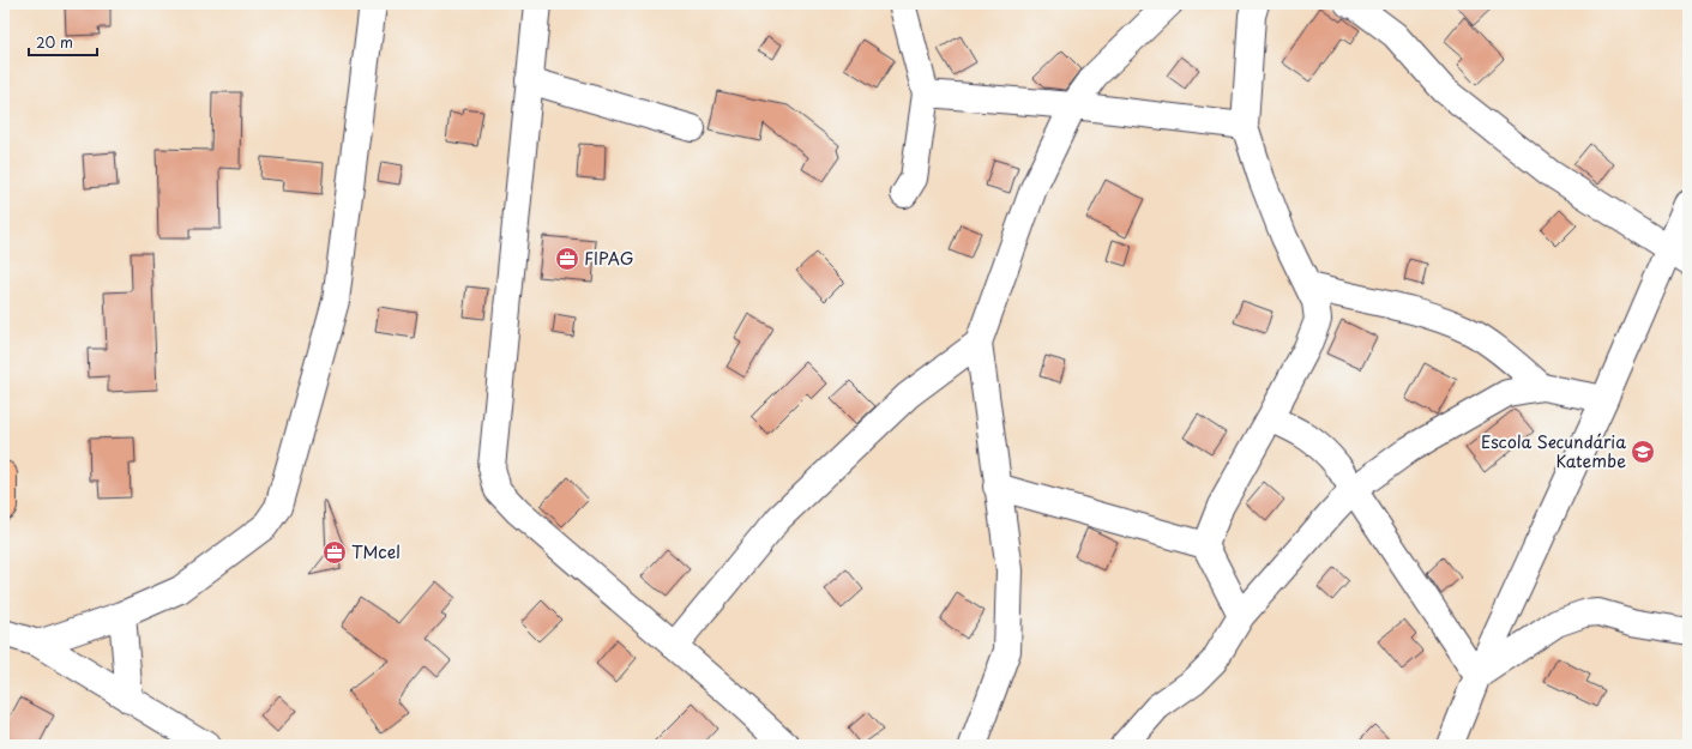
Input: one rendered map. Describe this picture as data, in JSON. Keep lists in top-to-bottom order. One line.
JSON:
{"places":{"office":["FIPAG","TMcel"],"school or university":["Escola Secundária Katembe"]},"scale_bar":"20 m"}
